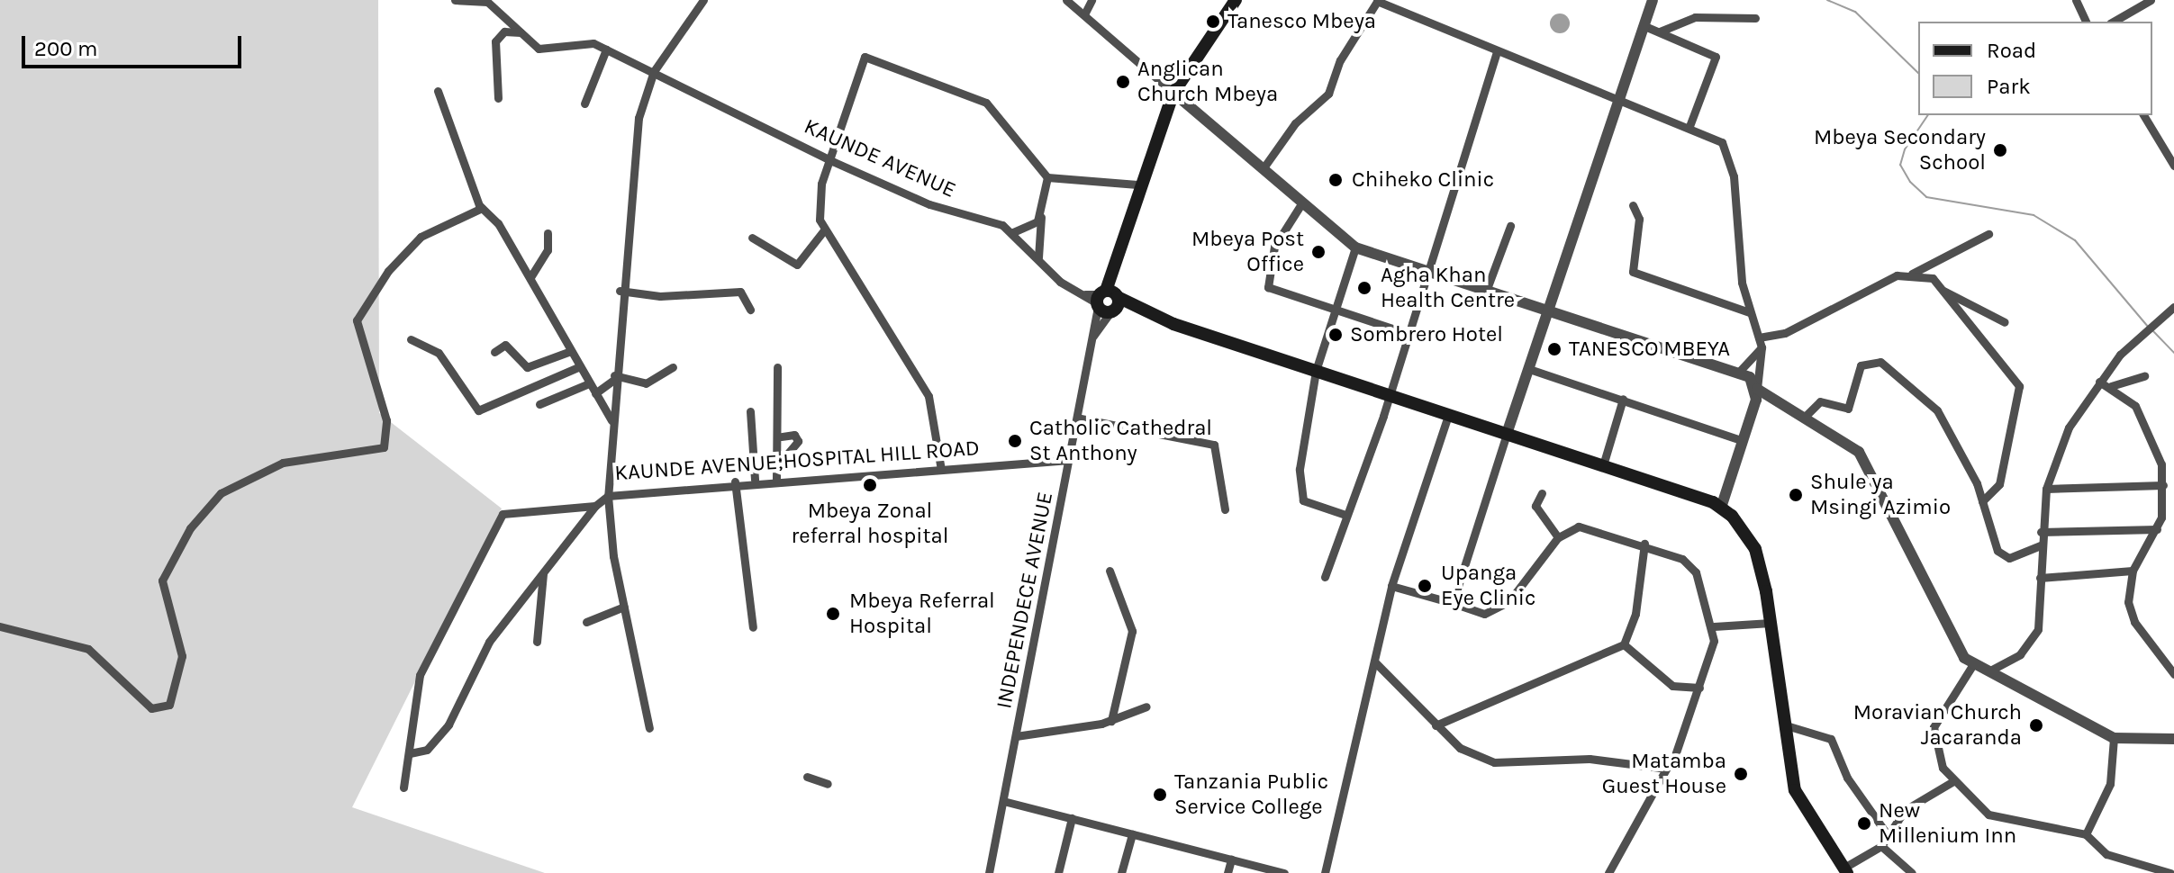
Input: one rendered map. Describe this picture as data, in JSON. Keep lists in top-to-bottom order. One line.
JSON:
{"streets":{"street":["KAUNDE AVENUE","KAUNDE AVENUE;HOSPITAL HILL ROAD","INDEPENDECE AVENUE"]},"crossings":[["KAUNDE AVENUE","KAUNDE AVENUE;HOSPITAL HILL ROAD"],["KAUNDE AVENUE","INDEPENDECE AVENUE"],["KAUNDE AVENUE;HOSPITAL HILL ROAD","INDEPENDECE AVENUE"]],"places":["Tanesco Mbeya","Anglican Church Mbeya","Mbeya Secondary School","Chiheko Clinic","Mbeya Post Office","Agha Khan Health Centre","Sombrero Hotel","TANESCO MBEYA","Catholic Cathedral St Anthony","Mbeya Zonal referral hospital","Shule ya Msingi Azimio","Upanga Eye Clinic","Mbeya Referral Hospital","Moravian Church Jacaranda","Matamba Guest House","Tanzania Public Service College","New Millenium Inn"],"legend":["Road","Park"],"scale_bar":"200 m"}
